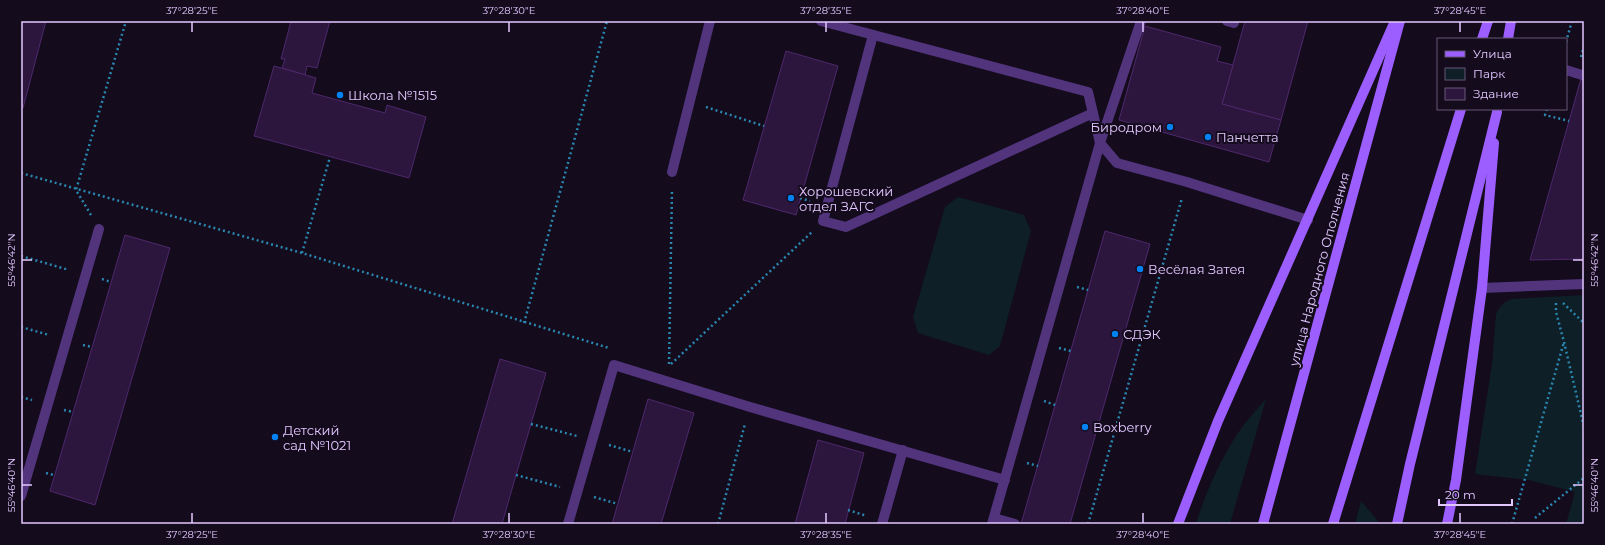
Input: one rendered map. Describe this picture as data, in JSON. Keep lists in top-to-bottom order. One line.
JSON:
{"streets":{"main road":["улица Народного Ополчения"]},"places":["Школа №1515","Биродром","Панчетта","Хорошевский отдел ЗАГС","Весёлая Затея","СДЭК","Boxberry","Детский сад №1021"],"legend":["Улица","Парк","Здание"],"scale_bar":"20 m","coordinates":["37°28'25\"E","37°28'30\"E","37°28'35\"E","37°28'40\"E","37°28'45\"E","55°46'42\"N","55°46'40\"N"]}
